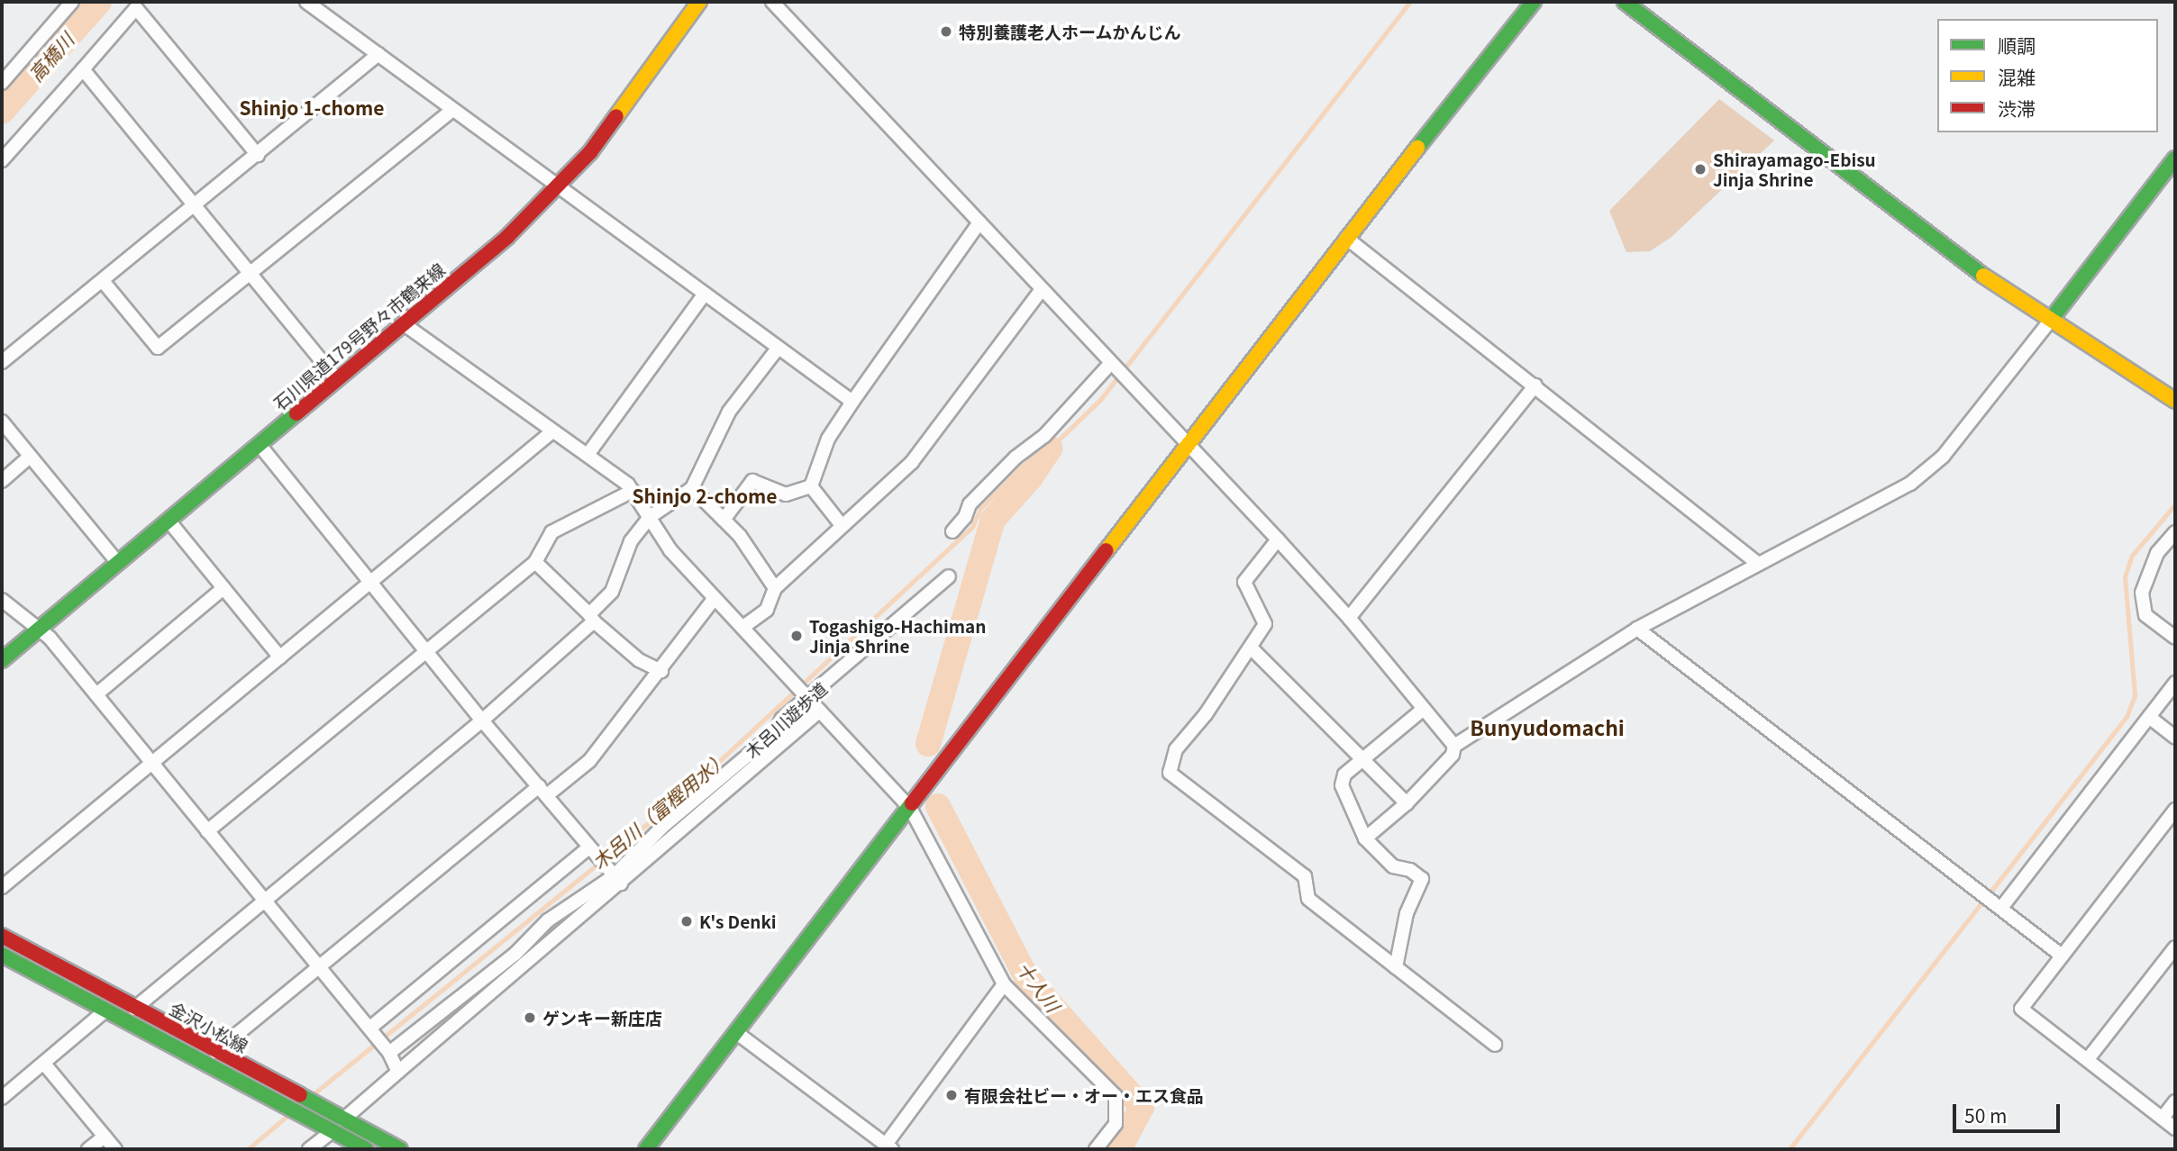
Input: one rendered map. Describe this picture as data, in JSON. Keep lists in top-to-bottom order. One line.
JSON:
{"streets":{"street":["石川県道179号野々市鶴来線","木呂川遊歩道","金沢小松線"]},"districts":["Shinjo 1-chome","Shinjo 2-chome","Bunyudomachi"],"water":["高橋川","木呂川（富樫用水）","十人川"],"places":["特別養護老人ホームかんじん","Shirayamago-Ebisu Jinja Shrine","Togashigo-Hachiman Jinja Shrine","K's Denki","ゲンキー新庄店","有限会社ビー・オー・エス食品"],"legend":["順調","混雑","渋滞"],"scale_bar":"50 m"}
